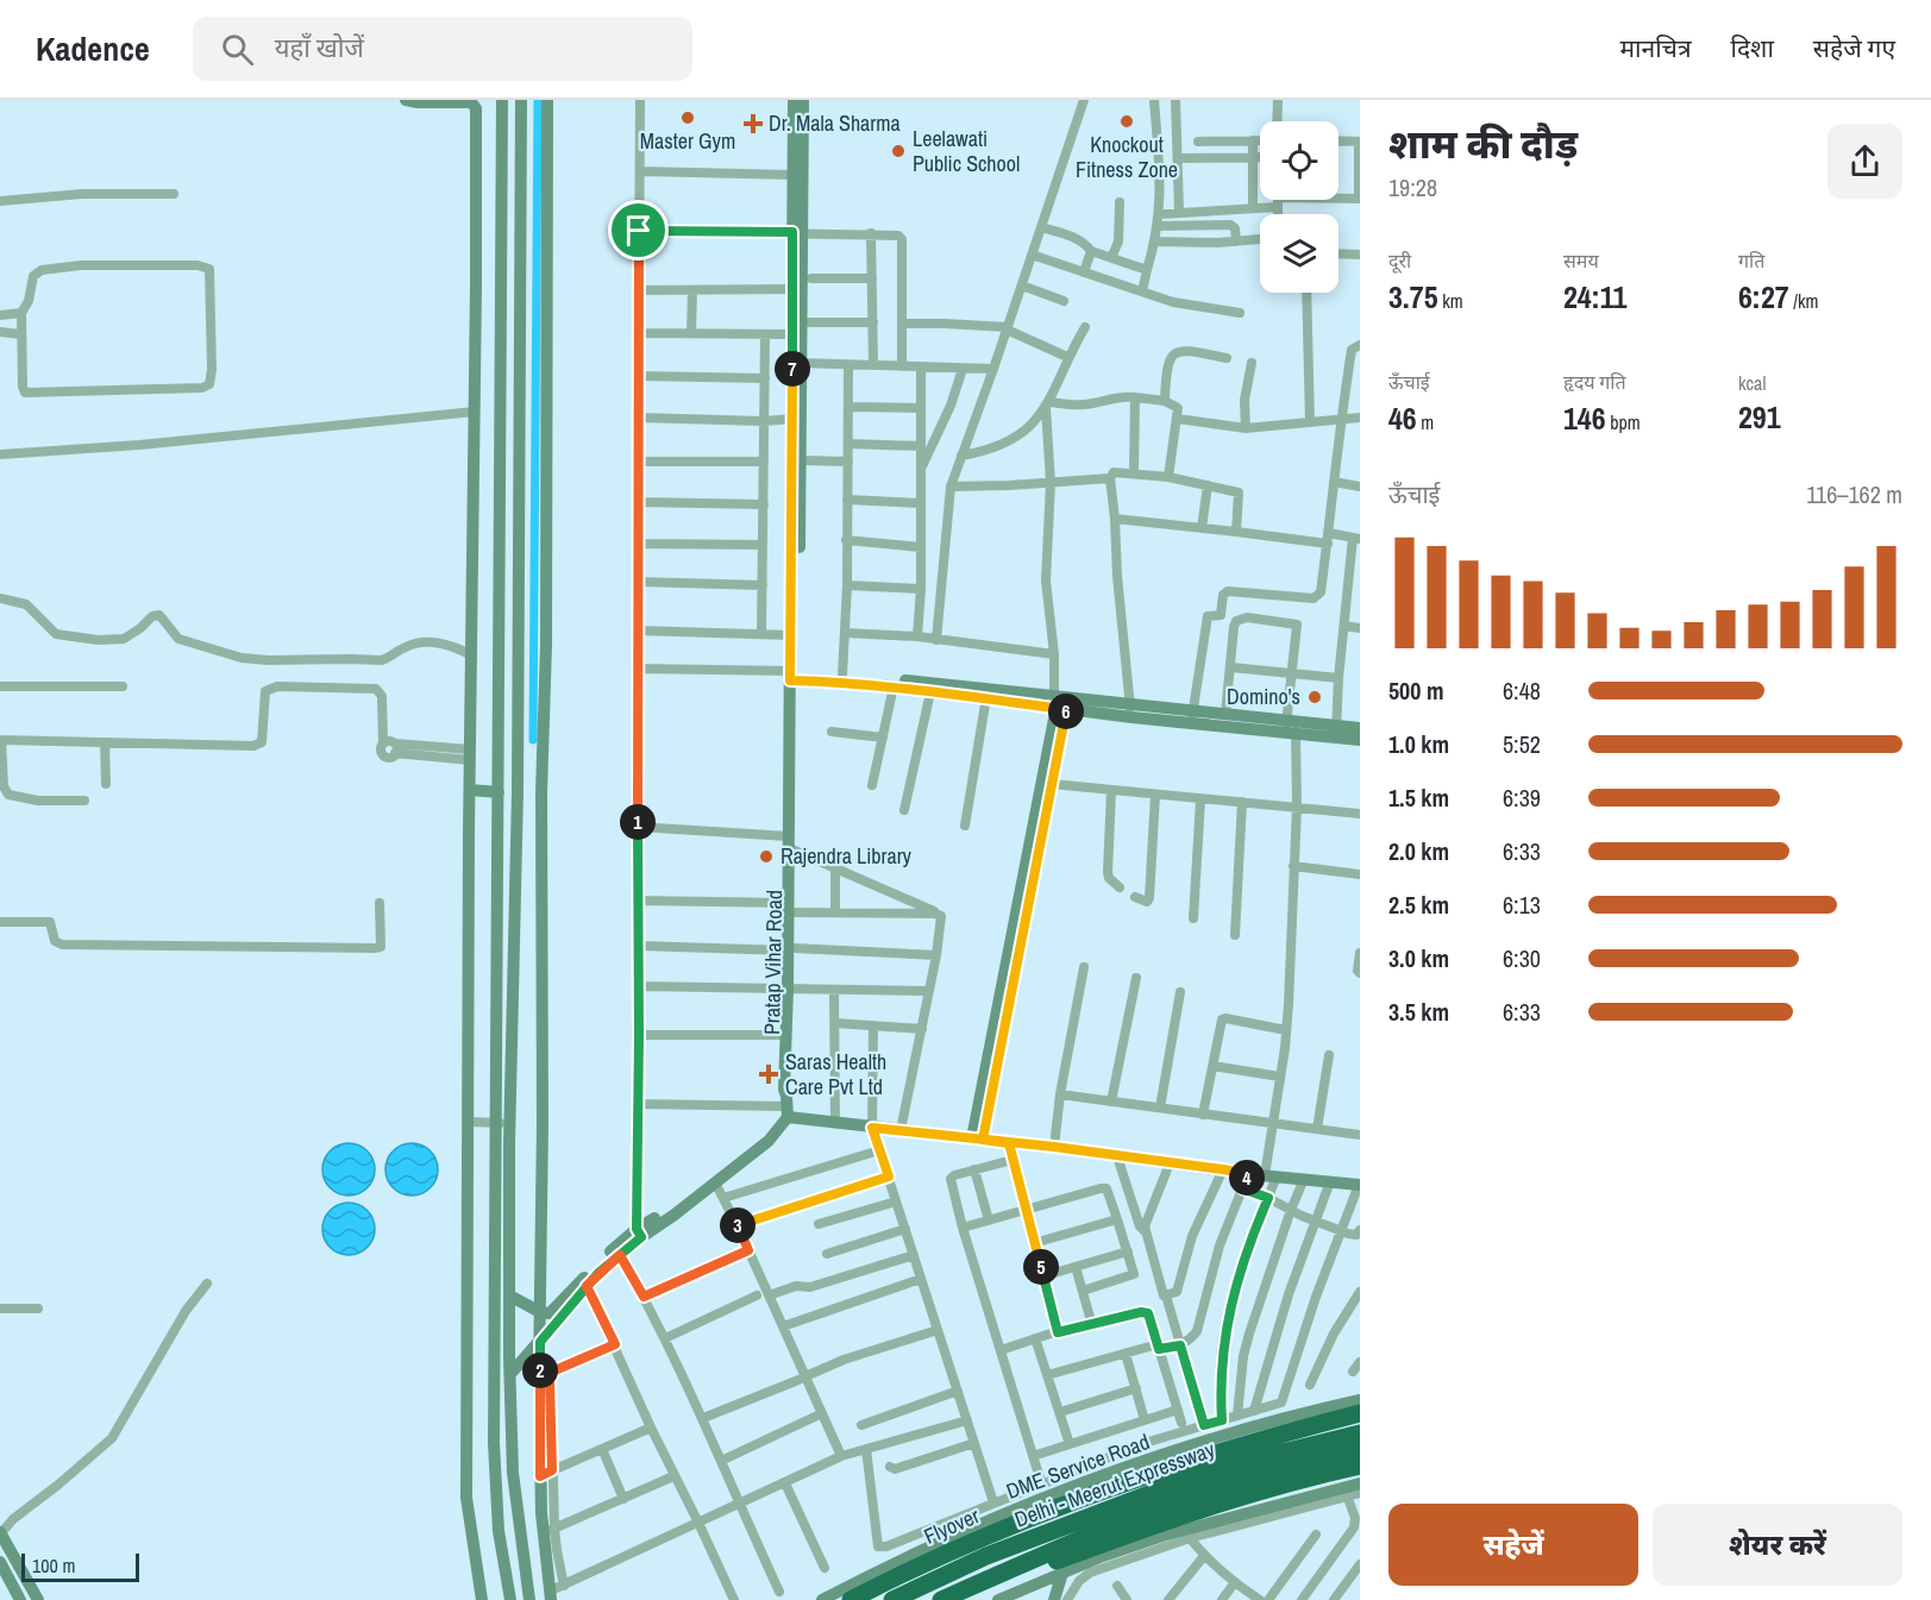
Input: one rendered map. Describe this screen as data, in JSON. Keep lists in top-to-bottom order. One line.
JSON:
{"streets":{"highway":["Delhi - Meerut Expressway","Flyover"],"street":["Pratap Vihar Road","DME Service Road"]},"places":{"other":["Master Gym","Knockout Fitness Zone","Leelawati Public School","Domino's","Rajendra Library"],"health":["Dr. Mala Sharma","Saras Health Care Pvt Ltd"]},"scale_bar":"100 m","page":{"header":"Kadence","search":"यहाँ खोजें","nav":["मानचित्र","दिशा","सहेजे गए"],"heading":["शाम की दौड़","19:28"],"stats":[["दूरी","3.75 km"],["समय","24:11"],["गति","6:27 /km"],["ऊँचाई","46 m"],["हृदय गति","146 bpm"],["kcal","291"]],"pins":["7","6","1","4","3","5","2"],"chart":["ऊँचाई","116–162 m"],"list":[{"name":"500 m","note":"6:48"},{"name":"1.0 km","note":"5:52"},{"name":"1.5 km","note":"6:39"},{"name":"2.0 km","note":"6:33"},{"name":"2.5 km","note":"6:13"},{"name":"3.0 km","note":"6:30"},{"name":"3.5 km","note":"6:33"}],"buttons":["सहेजें","शेयर करें"],"scale":"100 m"}}
